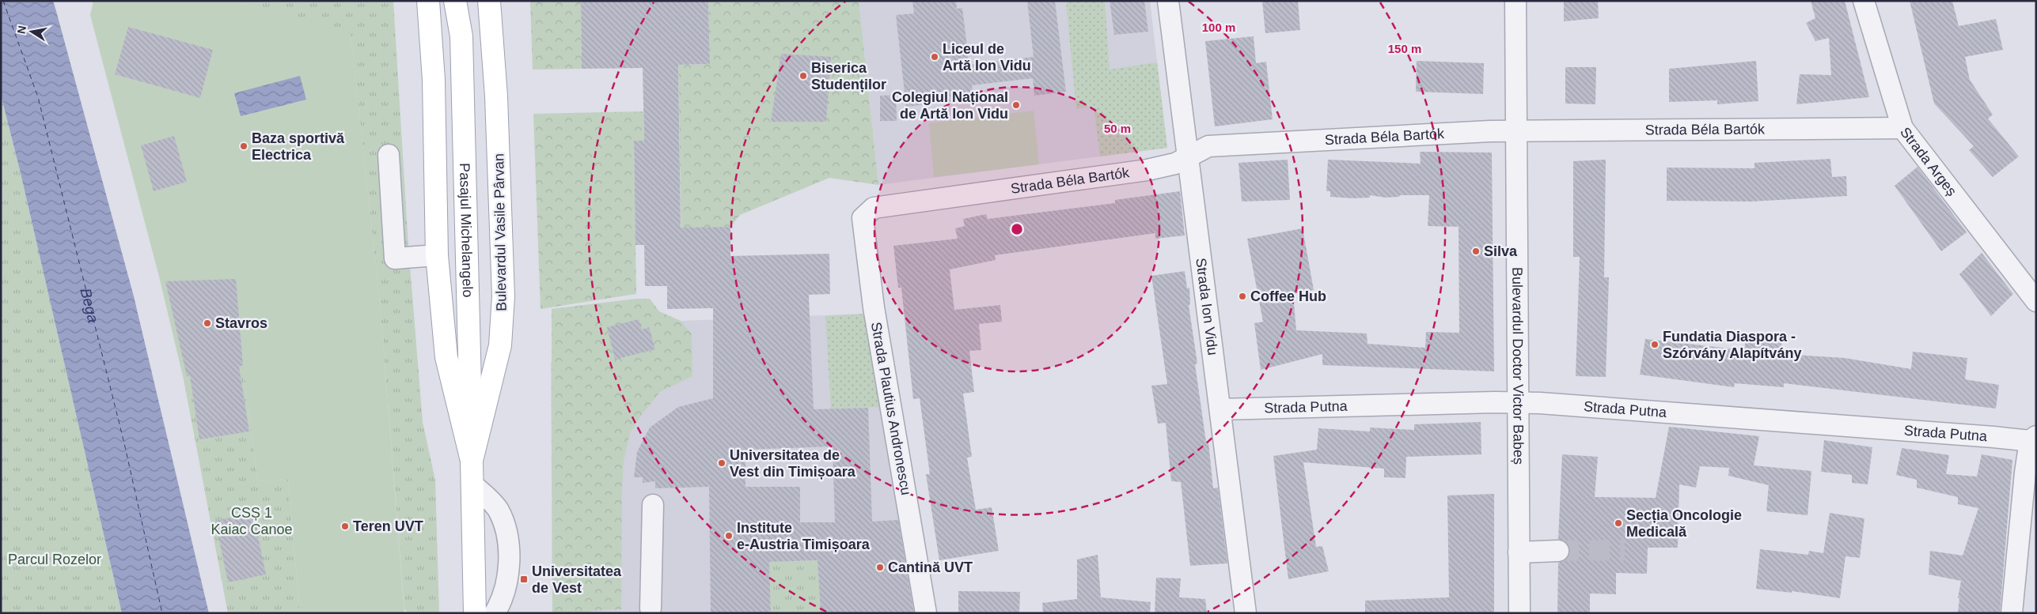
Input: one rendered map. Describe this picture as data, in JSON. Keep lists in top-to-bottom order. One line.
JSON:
{"streets":{"main road":["Pasajul Michelangelo","Bulevardul Vasile Pârvan"],"street":["Strada Béla Bartók","Strada Argeș","Strada Ion Vidu","Bulevardul Doctor Victor Babeș","Strada Putna","Strada Plautius Andronescu"]},"crossings":[["Strada Béla Bartók","Strada Argeș"],["Strada Béla Bartók","Strada Ion Vidu"],["Strada Béla Bartók","Bulevardul Doctor Victor Babeș"],["Strada Béla Bartók","Strada Plautius Andronescu"],["Pasajul Michelangelo","Bulevardul Vasile Pârvan"],["Strada Ion Vidu","Strada Putna"],["Bulevardul Doctor Victor Babeș","Strada Putna"]],"water":["Bega"],"parks":["CSȘ 1 Kaiac Canoe","Parcul Rozelor"],"places":{"other":["Liceul de Artă Ion Vidu","Biserica Studenților","Colegiul Național de Artă Ion Vidu","Baza sportivă Electrica","Silva","Coffee Hub","Stavros","Fundatia Diaspora - Szórvány Alapítvány","Universitatea de Vest din Timișoara","Secția Oncologie Medicală","Teren UVT","Institute e-Austria Timișoara","Cantină UVT"],"transit":["Universitatea de Vest"]},"north":"left","rings":["100 m","150 m","50 m"]}
